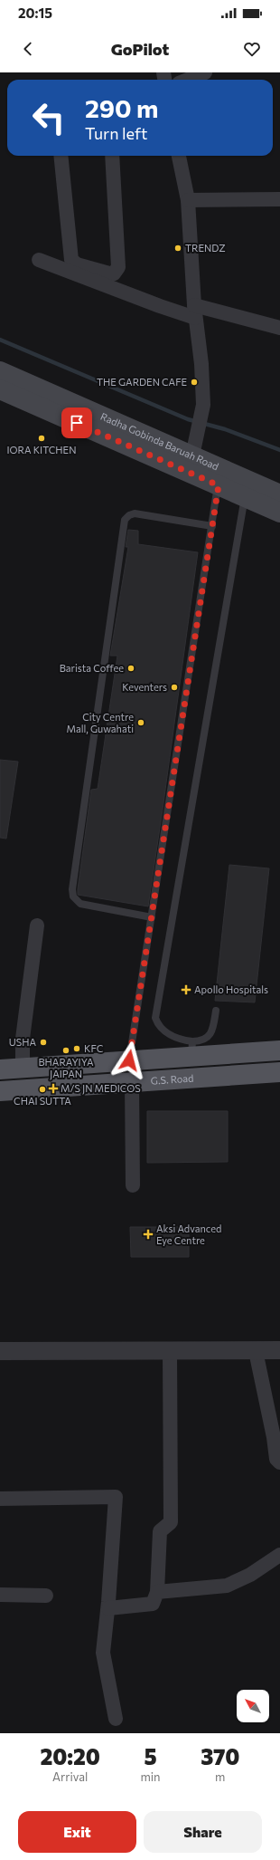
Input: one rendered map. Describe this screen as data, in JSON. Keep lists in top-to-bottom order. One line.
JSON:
{"streets":{"main road":["Radha Gobinda Baruah Road","G.S. Road"]},"places":{"other":["TRENDZ","THE GARDEN CAFE","IORA KITCHEN","Barista Coffee","Keventers","City Centre Mall, Guwahati","USHA","KFC","BHARAYIYA JAIPAN","CHAI SUTTA"],"health":["Apollo Hospitals","M/S JN MEDICOS","Aksi Advanced Eye Centre"]},"north":"top left","page":{"status":"20:15","header":"GoPilot","turn":["290 m","Turn left"],"eta":["20:20","Arrival","5","min","370","m"],"buttons":["Exit","Share"]}}
